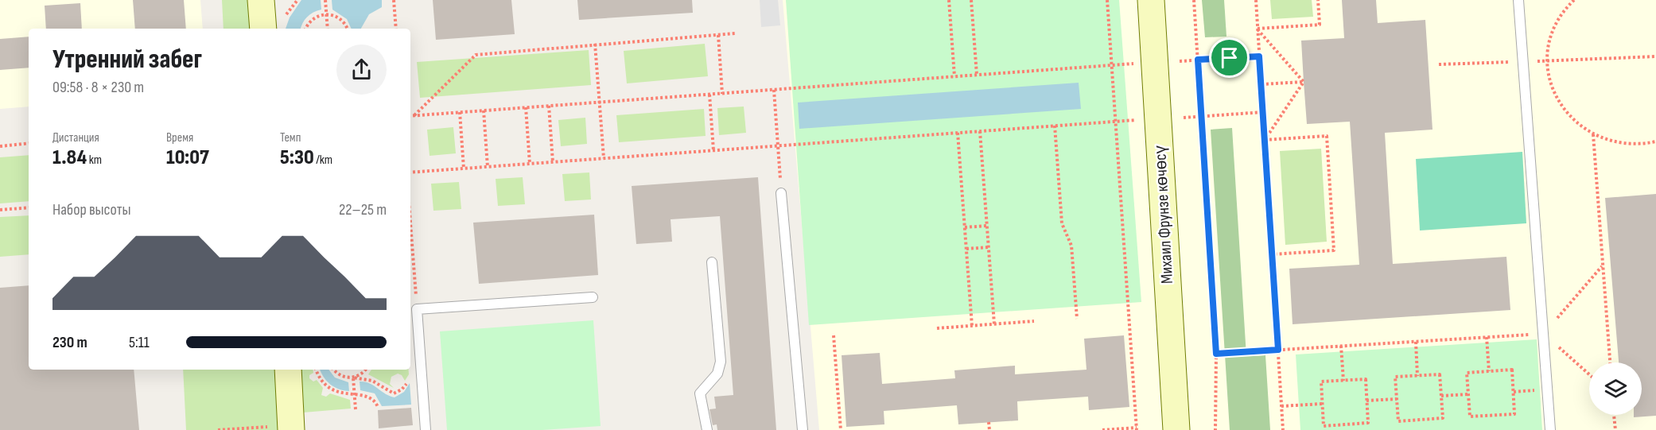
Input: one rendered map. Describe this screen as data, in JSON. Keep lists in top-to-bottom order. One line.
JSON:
{"streets":{"main road":["Михаил Фрунзе көчөсү"]},"page":{"heading":["Утренний забег","09:58 · 8 × 230 m"],"stats":[["Дистанция","1.84 km"],["Время","10:07"],["Темп","5:30 /km"]],"chart":["Набор высоты","22–25 m"],"list":[{"name":"230 m","note":"5:11"}]}}
